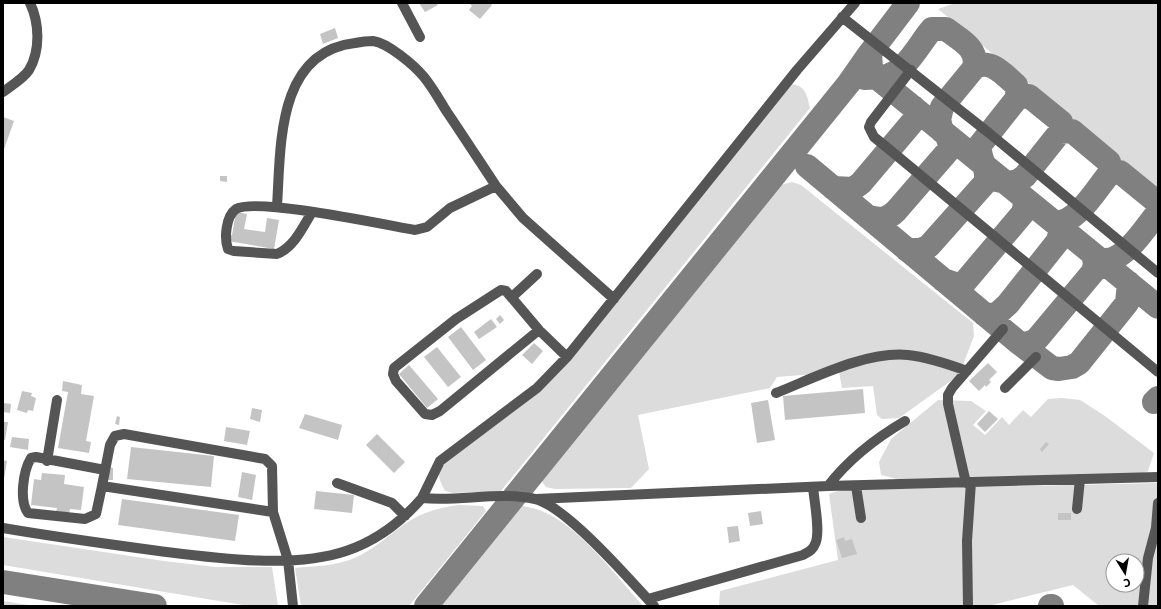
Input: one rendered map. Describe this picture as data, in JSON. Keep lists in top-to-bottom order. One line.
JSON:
{"north":"bottom"}
